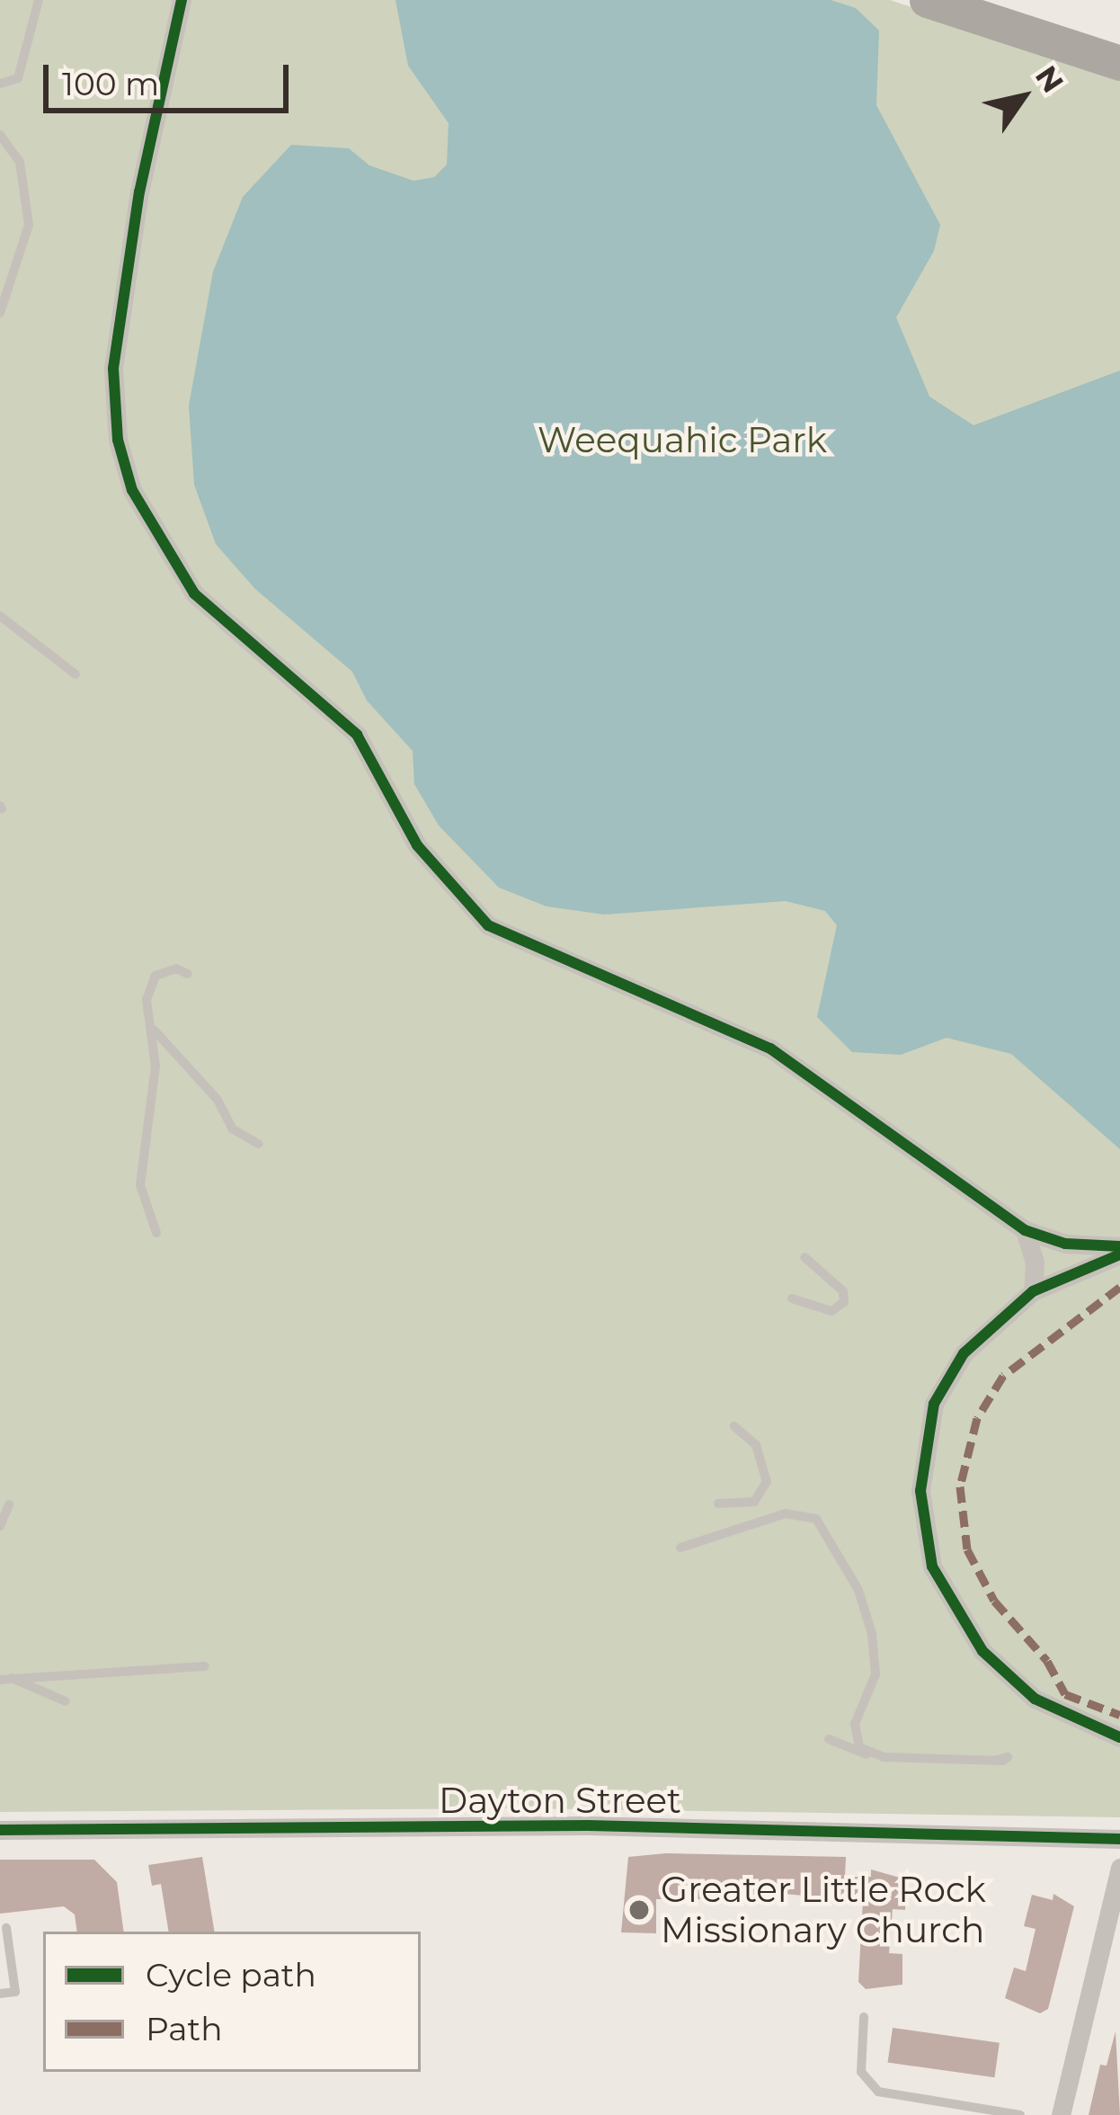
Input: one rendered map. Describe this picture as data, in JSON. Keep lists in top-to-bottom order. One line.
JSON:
{"streets":{"street":["Dayton Street"]},"parks":["Weequahic Park"],"places":["Greater Little Rock Missionary Church"],"legend":["Cycle path","Path"],"scale_bar":"100 m","north":"top right"}
